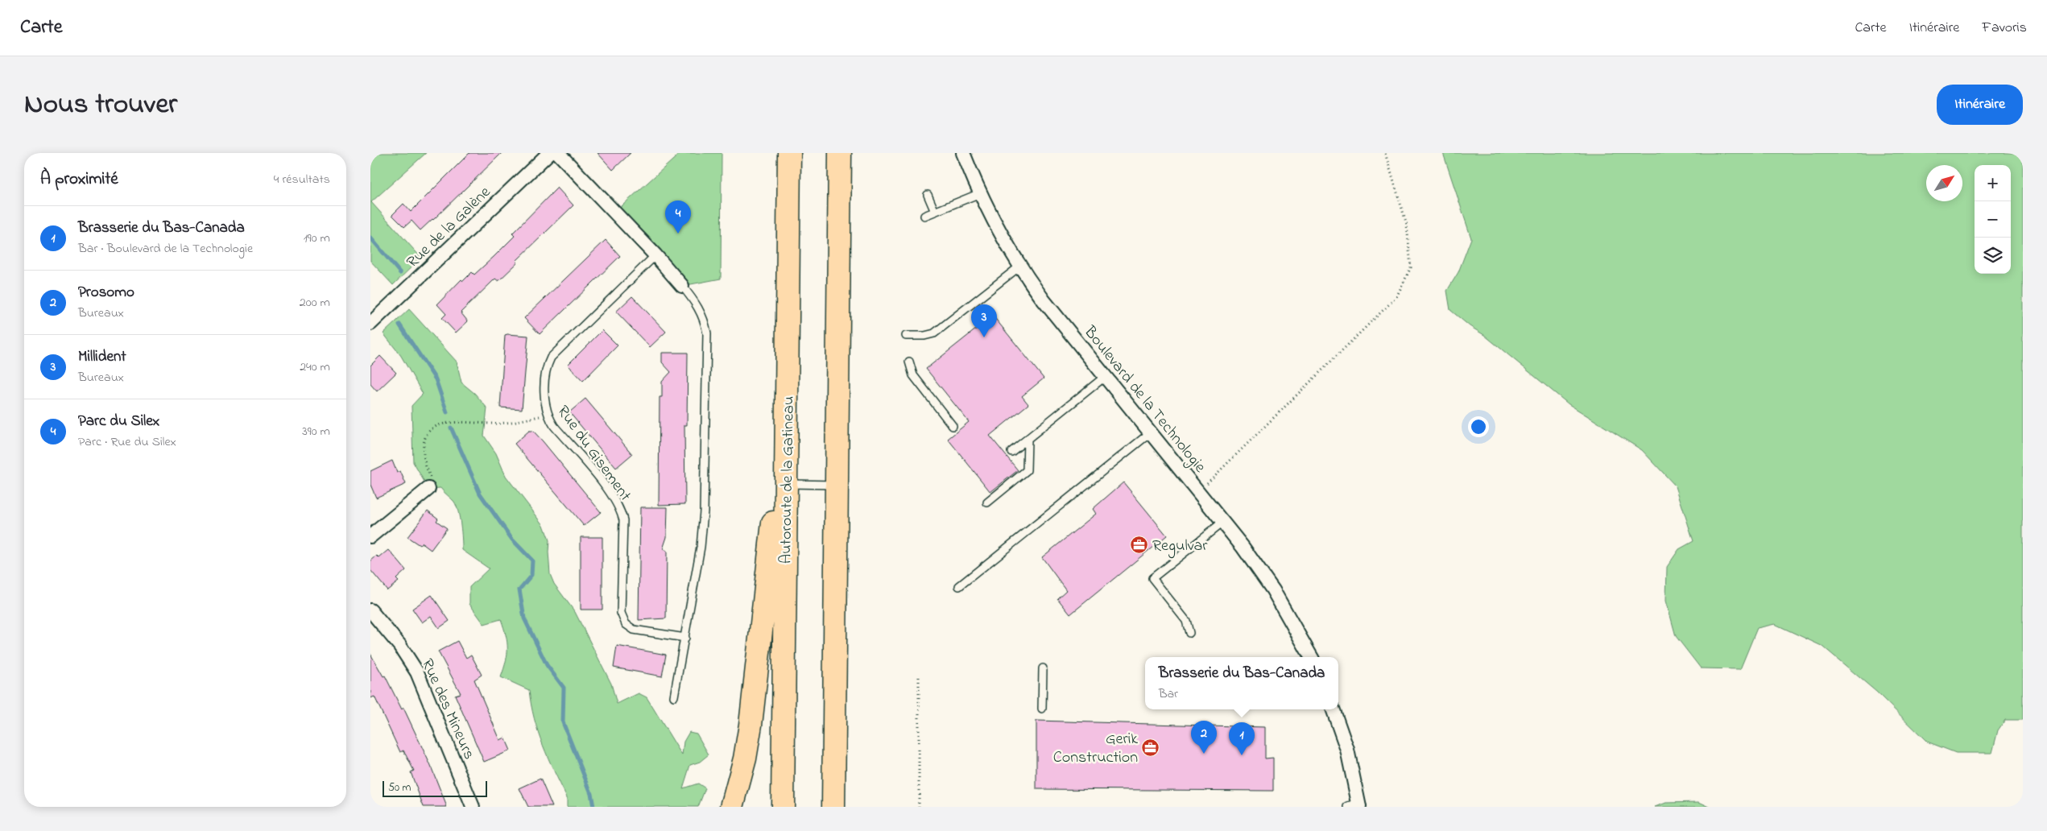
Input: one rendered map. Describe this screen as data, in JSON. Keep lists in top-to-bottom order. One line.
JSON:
{"streets":{"highway":["Autoroute de la Gatineau"],"street":["Rue de la Galène","Boulevard de la Technologie","Rue des Mineurs"],"lane":["Rue du Gisement"]},"places":{"office":["Regulvar","Gerik Construction"]},"scale_bar":"50 m","north":"top right","page":{"header":"Carte","nav":["Carte","Itinéraire","Favoris"],"title":"Nous trouver","buttons":"Itinéraire","heading":["À proximité","4 résultats"],"map_buttons":["+","−"],"pins":["4","3","2","1"],"list":[{"mark":"1","name":"Brasserie du Bas-Canada","note":"Bar · Boulevard de la Technologie","value":"190 m"},{"mark":"2","name":"Prosomo","note":"Bureaux","value":"200 m"},{"mark":"3","name":"Millident","note":"Bureaux","value":"240 m"},{"mark":"4","name":"Parc du Silex","note":"Parc · Rue du Silex","value":"390 m"}],"popup":["Brasserie du Bas-Canada","Bar"],"scale":"50 m"}}
